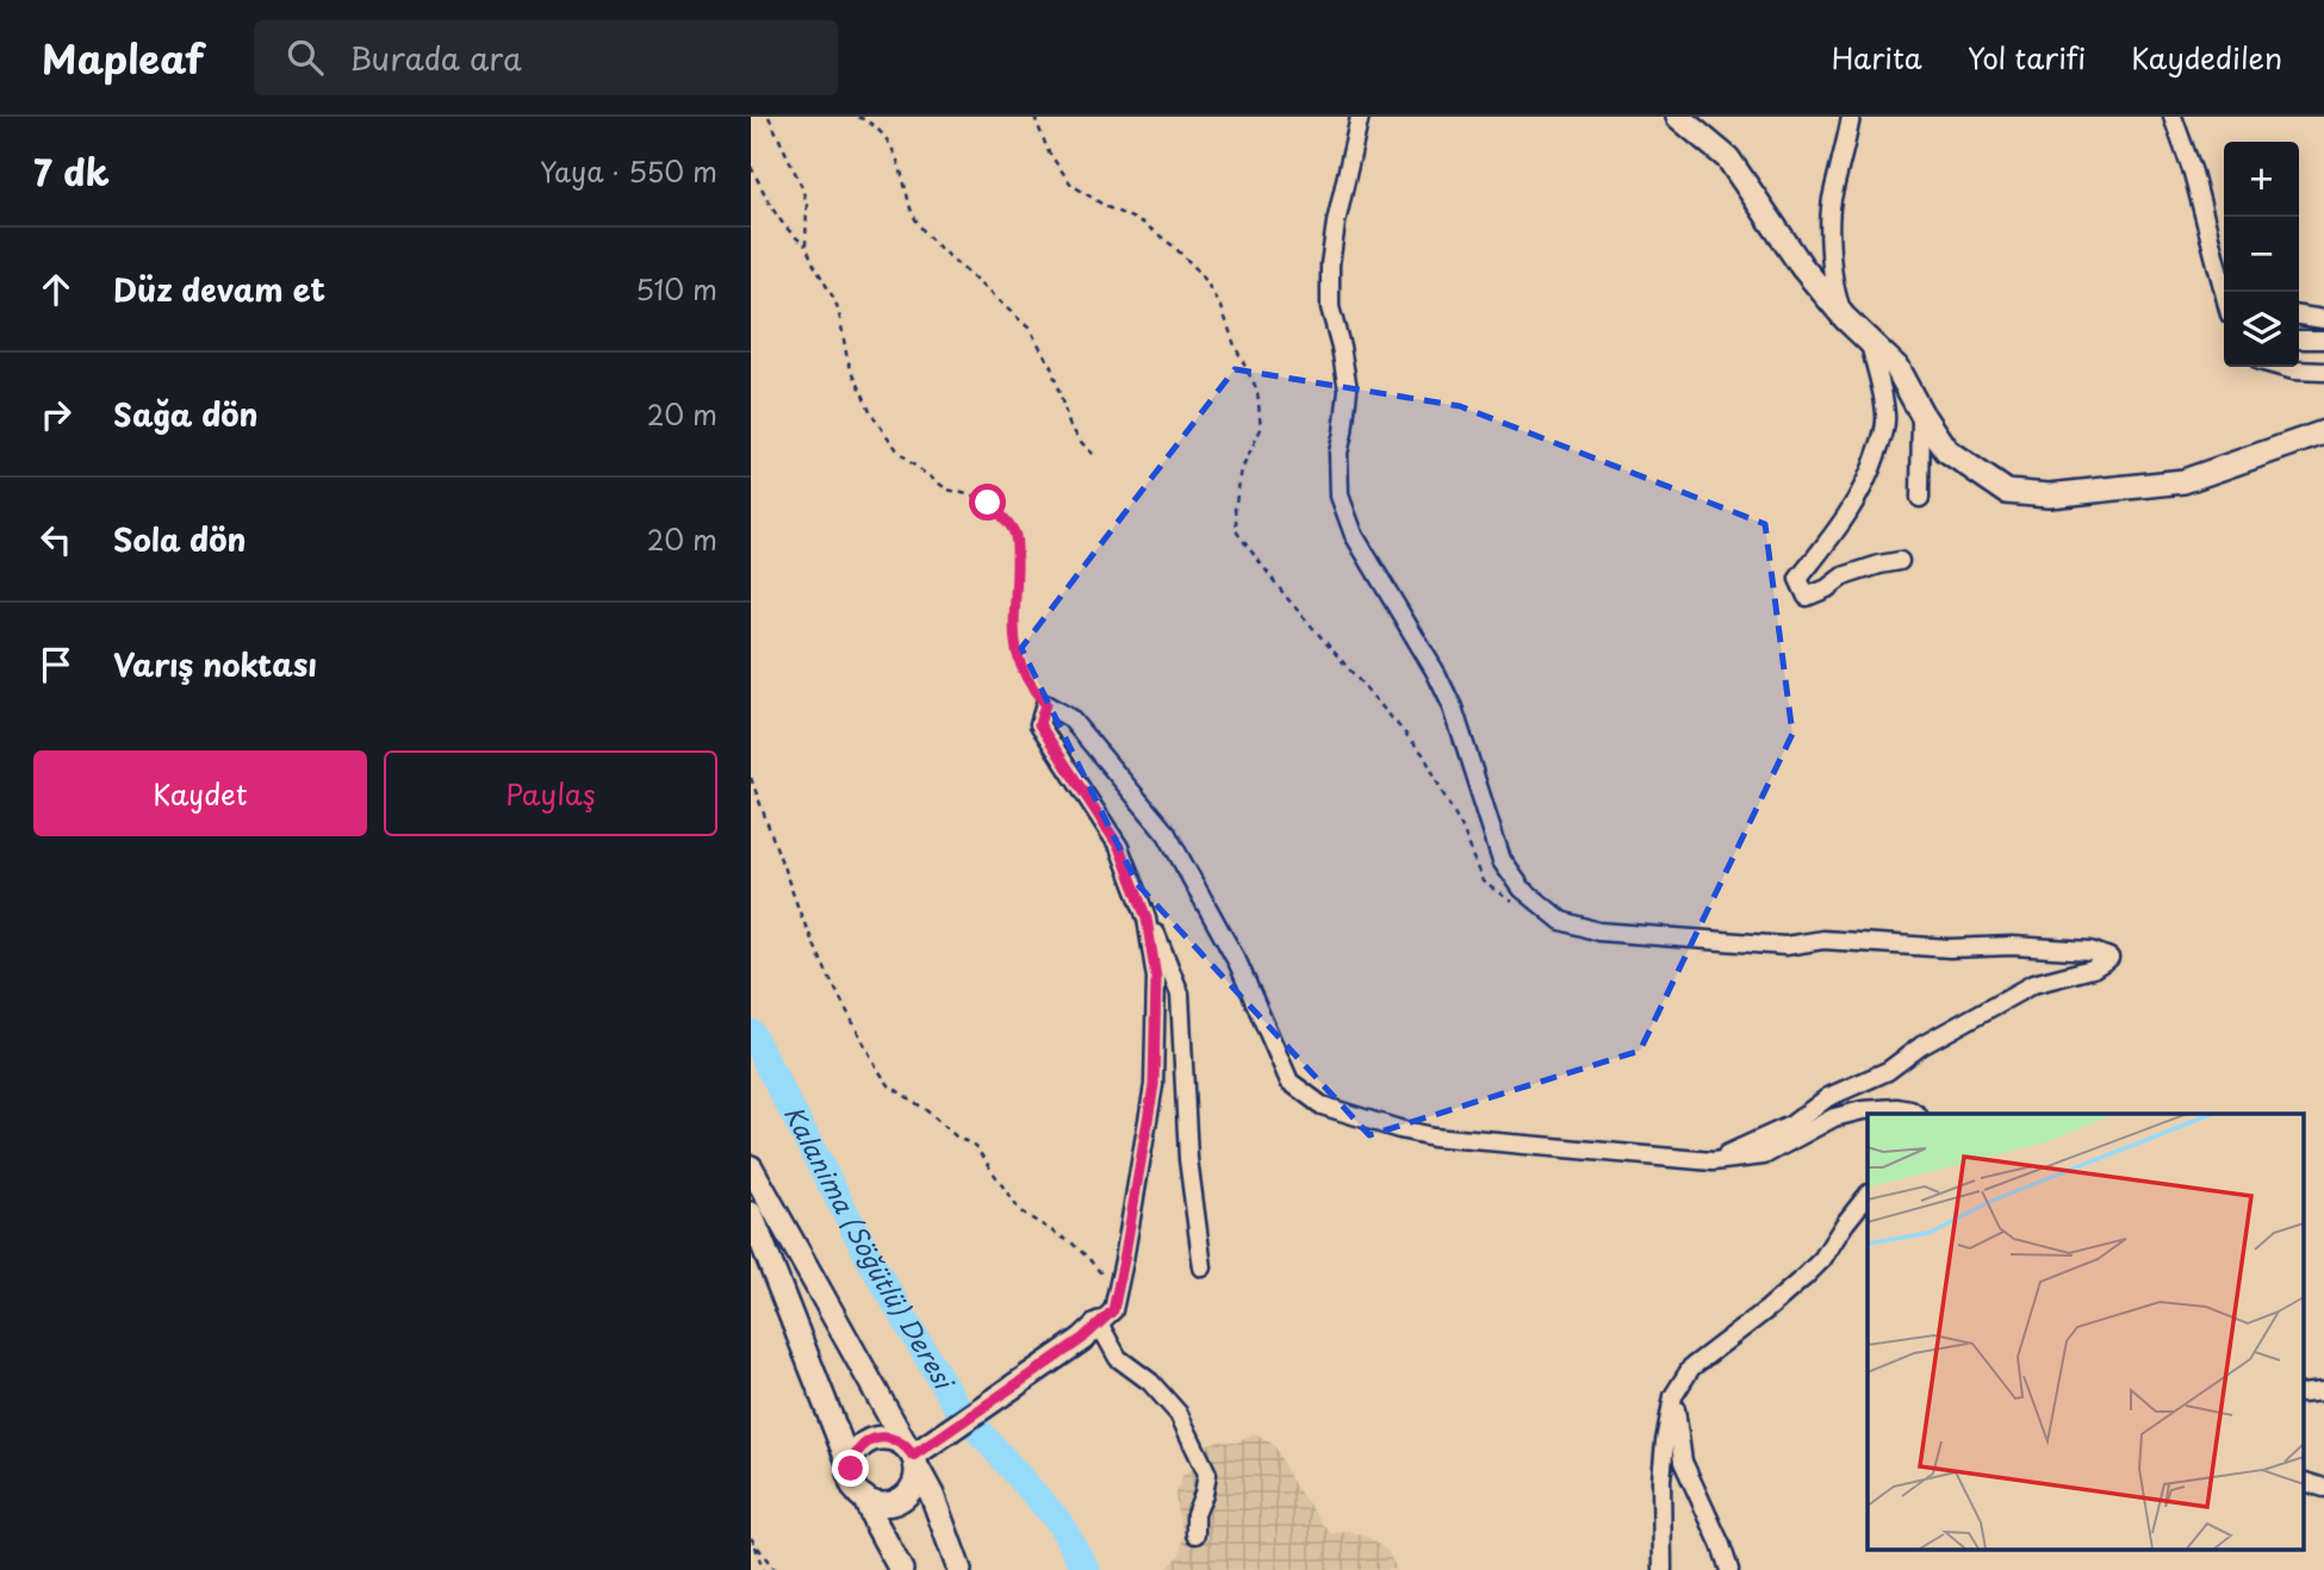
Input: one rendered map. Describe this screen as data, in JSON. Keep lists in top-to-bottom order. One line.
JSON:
{"water":["Kalanima (Söğütlü) Deresi"],"page":{"header":"Mapleaf","search":"Burada ara","nav":["Harita","Yol tarifi","Kaydedilen"],"heading":["7 dk","Yaya · 550 m"],"map_buttons":["+","−"],"list":[["Düz devam et","510 m"],["Sağa dön","20 m"],["Sola dön","20 m"],"Varış noktası"],"buttons":["Kaydet","Paylaş"]}}
